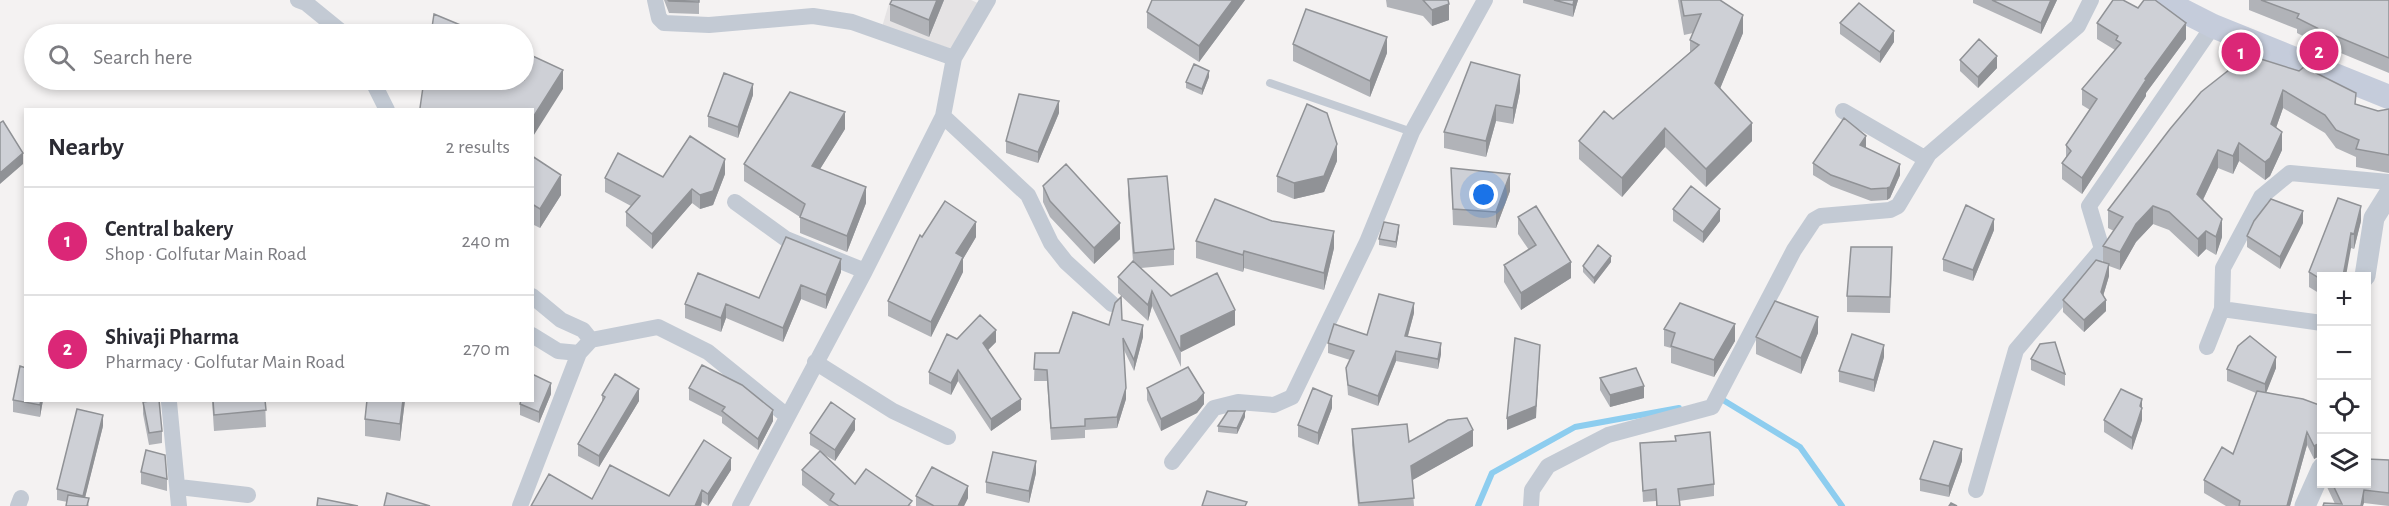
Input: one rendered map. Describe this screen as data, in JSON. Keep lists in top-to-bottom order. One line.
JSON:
{"page":{"search":"Search here","pins":["2","1"],"heading":["Nearby","2 results"],"list":[{"mark":"1","name":"Central bakery","note":"Shop · Golfutar Main Road","value":"240 m"},{"mark":"2","name":"Shivaji Pharma","note":"Pharmacy · Golfutar Main Road","value":"270 m"}],"map_buttons":["+","−"]}}
